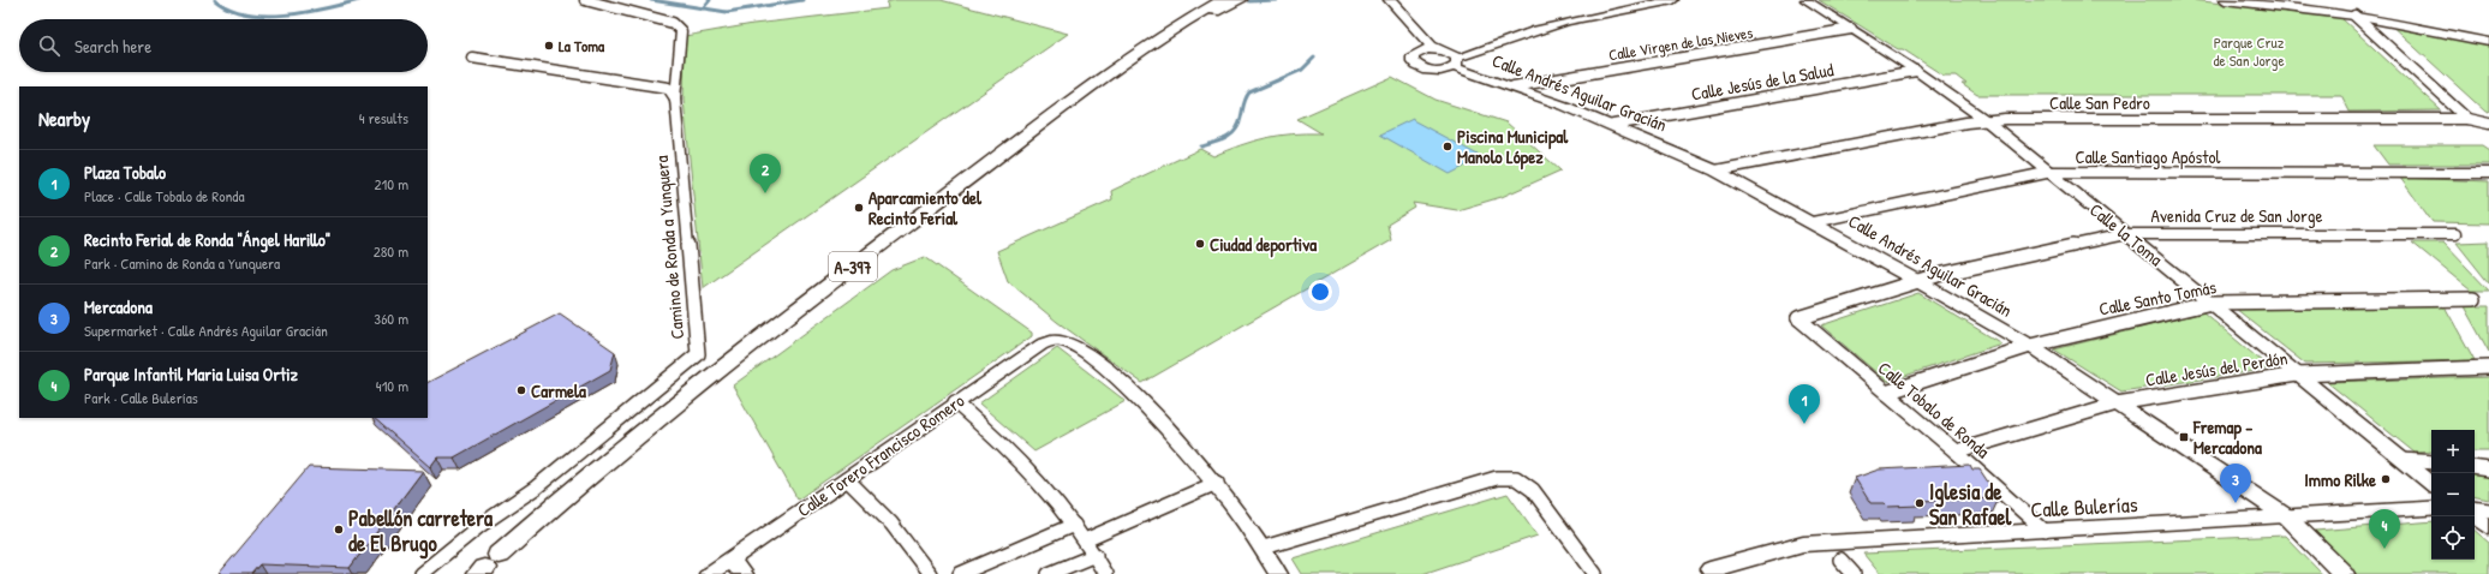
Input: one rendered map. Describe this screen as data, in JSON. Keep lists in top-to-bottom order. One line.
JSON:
{"streets":{"main road":["Calle Andrés Aguilar Gracián","A-397"],"street":["Calle Virgen de las Nieves","Calle Jesús de la Salud","Calle San Pedro","Calle Santiago Apóstol","Avenida Cruz de San Jorge","Calle la Toma","Camino de Ronda a Yunquera","Calle Santo Tomás","Calle Jesús del Perdón","Calle Tobalo de Ronda","Calle Torero Francisco Romero","Calle Bulerías"]},"crossings":[["Calle Virgen de las Nieves","Calle Andrés Aguilar Gracián"],["Calle Virgen de las Nieves","Calle la Toma"],["Calle Jesús de la Salud","Calle Andrés Aguilar Gracián"],["Calle Jesús de la Salud","Calle la Toma"],["Calle Andrés Aguilar Gracián","Calle San Pedro"],["Calle Andrés Aguilar Gracián","Calle Santiago Apóstol"],["Calle Andrés Aguilar Gracián","Avenida Cruz de San Jorge"],["Calle Andrés Aguilar Gracián","Calle Santo Tomás"],["Calle Andrés Aguilar Gracián","Calle Jesús del Perdón"],["Calle Andrés Aguilar Gracián","Calle Bulerías"],["Calle San Pedro","Calle la Toma"],["Calle Santiago Apóstol","Calle la Toma"],["Avenida Cruz de San Jorge","Calle la Toma"],["Avenida Cruz de San Jorge","Calle Tobalo de Ronda"],["Calle la Toma","Calle Santo Tomás"],["Calle la Toma","Calle Jesús del Perdón"],["Calle Santo Tomás","Calle Tobalo de Ronda"],["Calle Jesús del Perdón","Calle Tobalo de Ronda"],["Calle Tobalo de Ronda","Calle Bulerías"]],"parks":["Parque Cruz de San Jorge"],"places":{"other":["La Toma","Piscina Municipal Manolo López","Aparcamiento del Recinto Ferial","Ciudad deportiva","Carmela","Immo Rilke","Iglesia de San Rafael","Pabellón carretera de El Brugo"],"transit":["Fremap - Mercadona"]},"page":{"search":"Search here","heading":["Nearby","4 results"],"list":[{"mark":"1","name":"Plaza Tobalo","note":"Place · Calle Tobalo de Ronda","value":"210 m"},{"mark":"2","name":"Recinto Ferial de Ronda \"Ángel Harillo\"","note":"Park · Camino de Ronda a Yunquera","value":"280 m"},{"mark":"3","name":"Mercadona","note":"Supermarket · Calle Andrés Aguilar Gracián","value":"360 m"},{"mark":"4","name":"Parque Infantil Maria Luisa Ortiz","note":"Park · Calle Bulerías","value":"410 m"}],"pins":["2","1","3","4"],"map_buttons":["+","−"]}}
